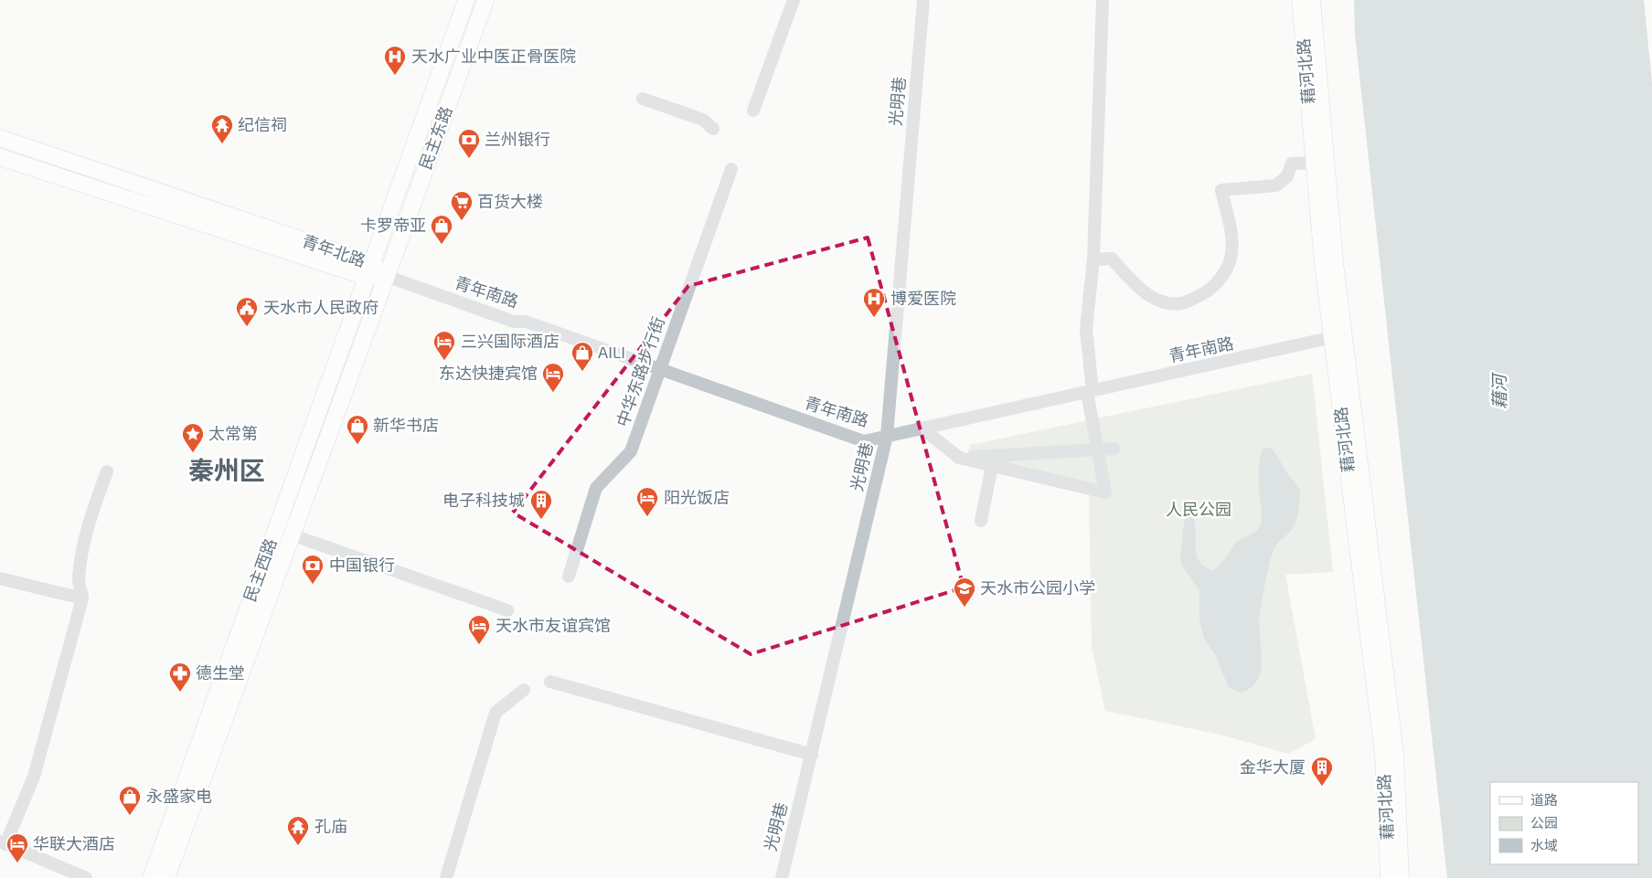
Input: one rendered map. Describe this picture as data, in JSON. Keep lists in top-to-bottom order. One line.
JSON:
{"streets":{"main road":["藉河北路","民主东路","青年北路","民主西路"],"street":["光明巷","青年南路","中华东路步行街"]},"crossings":[["藉河北路","青年南路"],["光明巷","青年南路"],["民主东路","青年北路"],["民主东路","青年南路"],["民主东路","民主西路"],["青年北路","青年南路"],["青年北路","民主西路"],["青年南路","中华东路步行街"],["青年南路","民主西路"]],"districts":["秦州区"],"water":["藉河"],"parks":["人民公园"],"places":{"hospital":["天水广业中医正骨医院","博爱医院"],"temple":["纪信祠","孔庙"],"bank":["兰州银行","中国银行"],"supermarket":["百货大楼"],"shop":["卡罗帝亚","AILI","新华书店","永盛家电"],"public building":["天水市人民政府"],"hotel":["三兴国际酒店","东达快捷宾馆","阳光饭店","天水市友谊宾馆","华联大酒店"],"place":["太常第"],"building":["电子科技城","金华大厦"],"school or university":["天水市公园小学"],"pharmacy":["德生堂"]},"legend":["道路","公园","水域"]}
